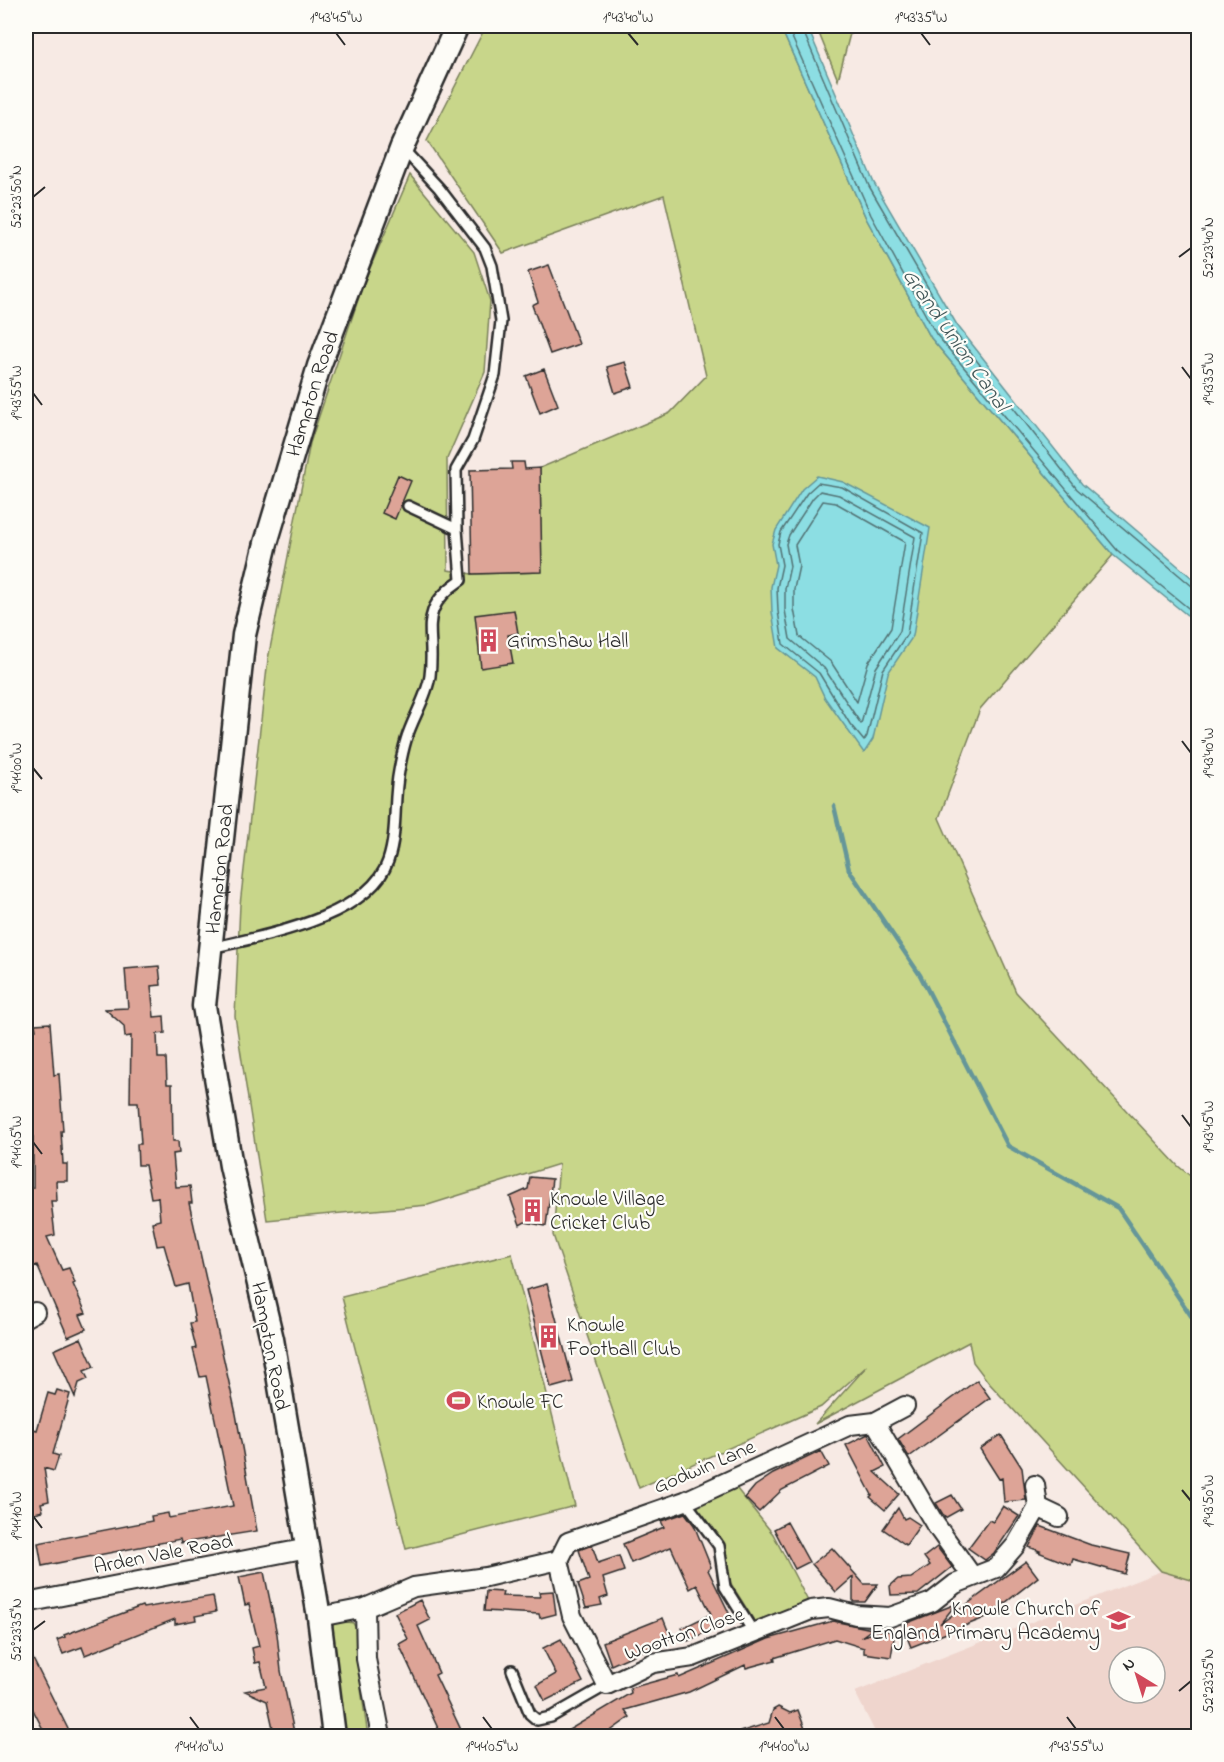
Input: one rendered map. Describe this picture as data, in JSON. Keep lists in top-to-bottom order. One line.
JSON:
{"streets":{"street":["Hampton Road","Godwin Lane","Arden Vale Road","Wootton Close"]},"crossings":[["Hampton Road","Arden Vale Road"],["Godwin Lane","Wootton Close"]],"water":["Grand Union Canal"],"places":{"building":["Grimshaw Hall","Knowle Village Cricket Club","Knowle Football Club"],"sports":["Knowle FC"],"school or university":["Knowle Church of England Primary Academy"]},"north":"top left","coordinates":["1°43'45\"W","1°43'40\"W","1°43'35\"W","52°23'50\"N","52°23'40\"N","1°43'55\"W","1°44'00\"W","1°44'05\"W","1°43'50\"W","1°44'10\"W","52°23'35\"N","52°23'25\"N"]}
